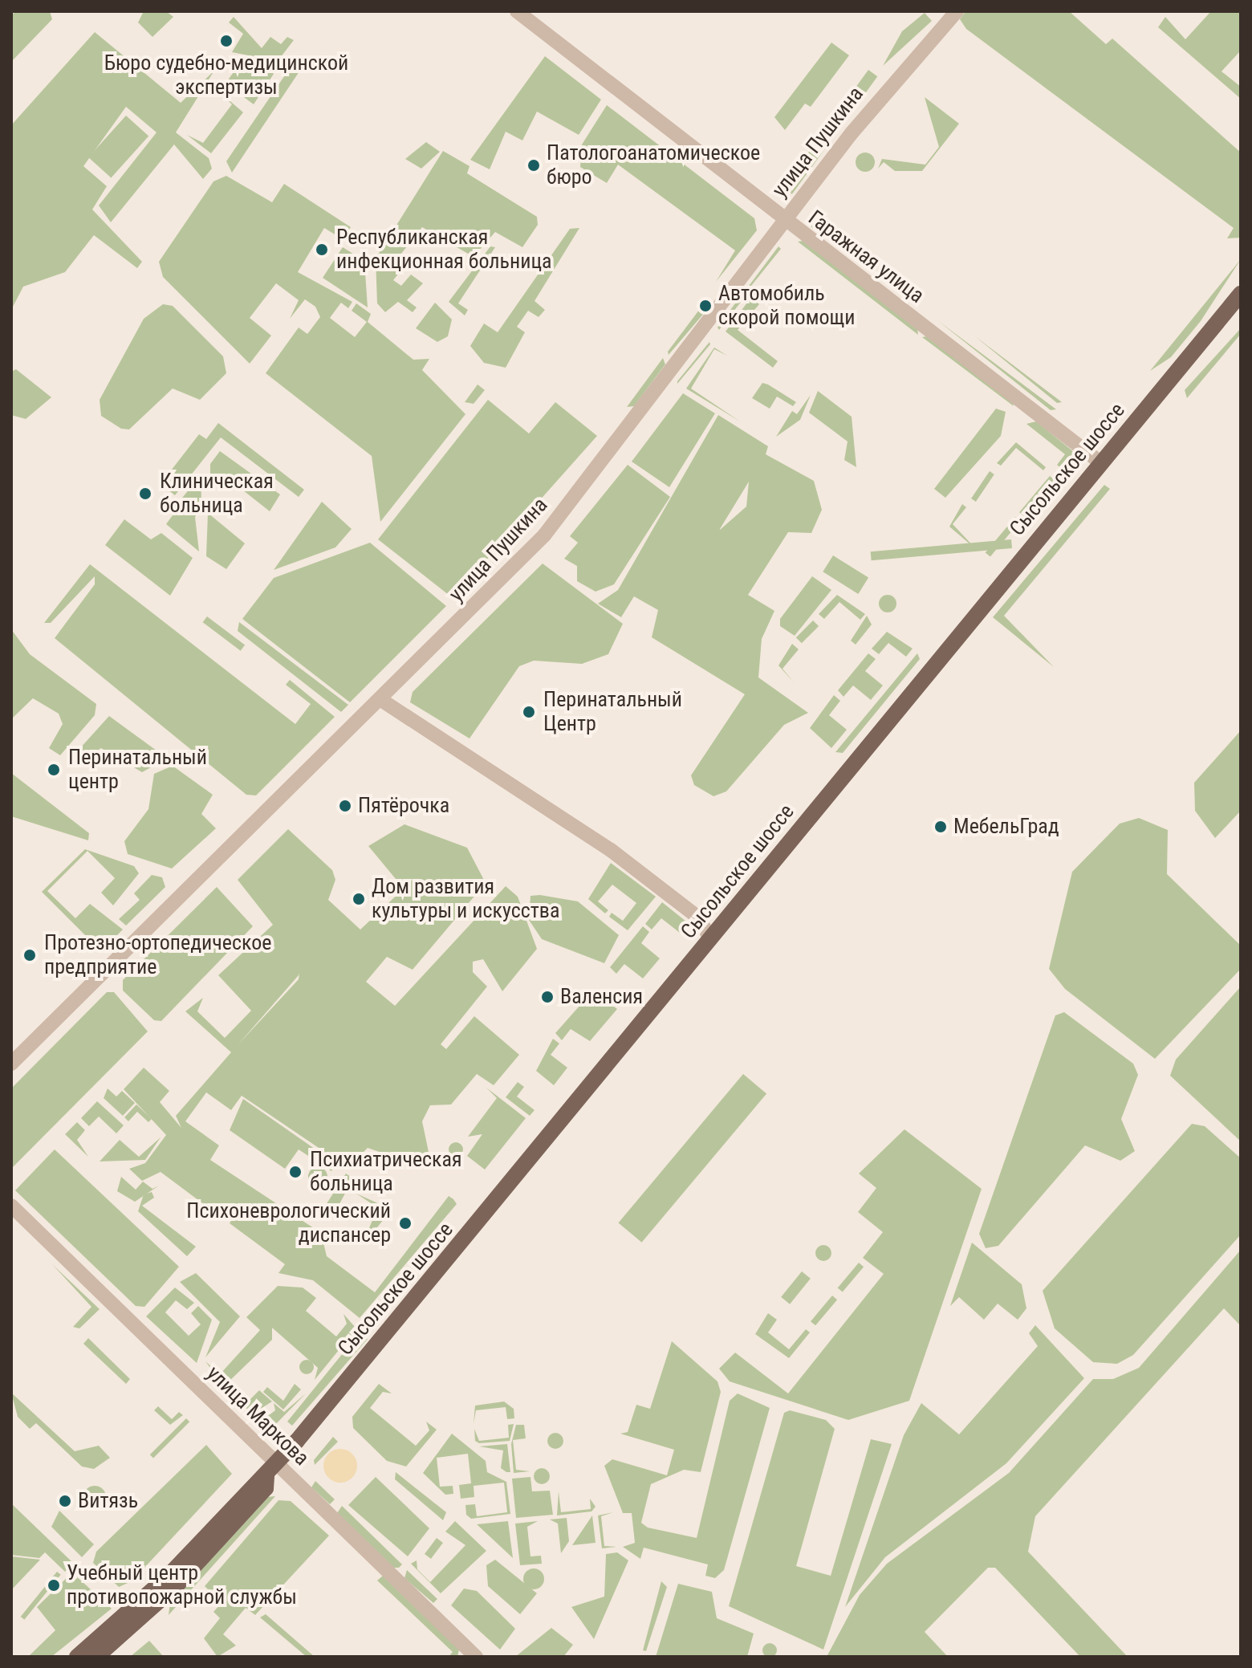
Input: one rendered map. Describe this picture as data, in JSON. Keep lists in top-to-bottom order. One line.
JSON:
{"streets":{"main road":["Сысольское шоссе"],"street":["улица Пушкина","Гаражная улица","улица Маркова"]},"crossings":[["улица Пушкина","Гаражная улица"],["Гаражная улица","Сысольское шоссе"],["Сысольское шоссе","улица Маркова"]],"places":["Бюро судебно-медицинской экспертизы","Патологоанатомическое бюро","Республиканская инфекционная больница","Автомобиль скорой помощи","Клиническая больница","Перинатальный Центр","Перинатальный центр","Пятёрочка","МебельГрад","Дом развития культуры и искусства","Протезно-ортопедическое предприятие","Валенсия","Психиатрическая больница","Психоневрологический диспансер","Витязь","Учебный центр противопожарной службы"]}
